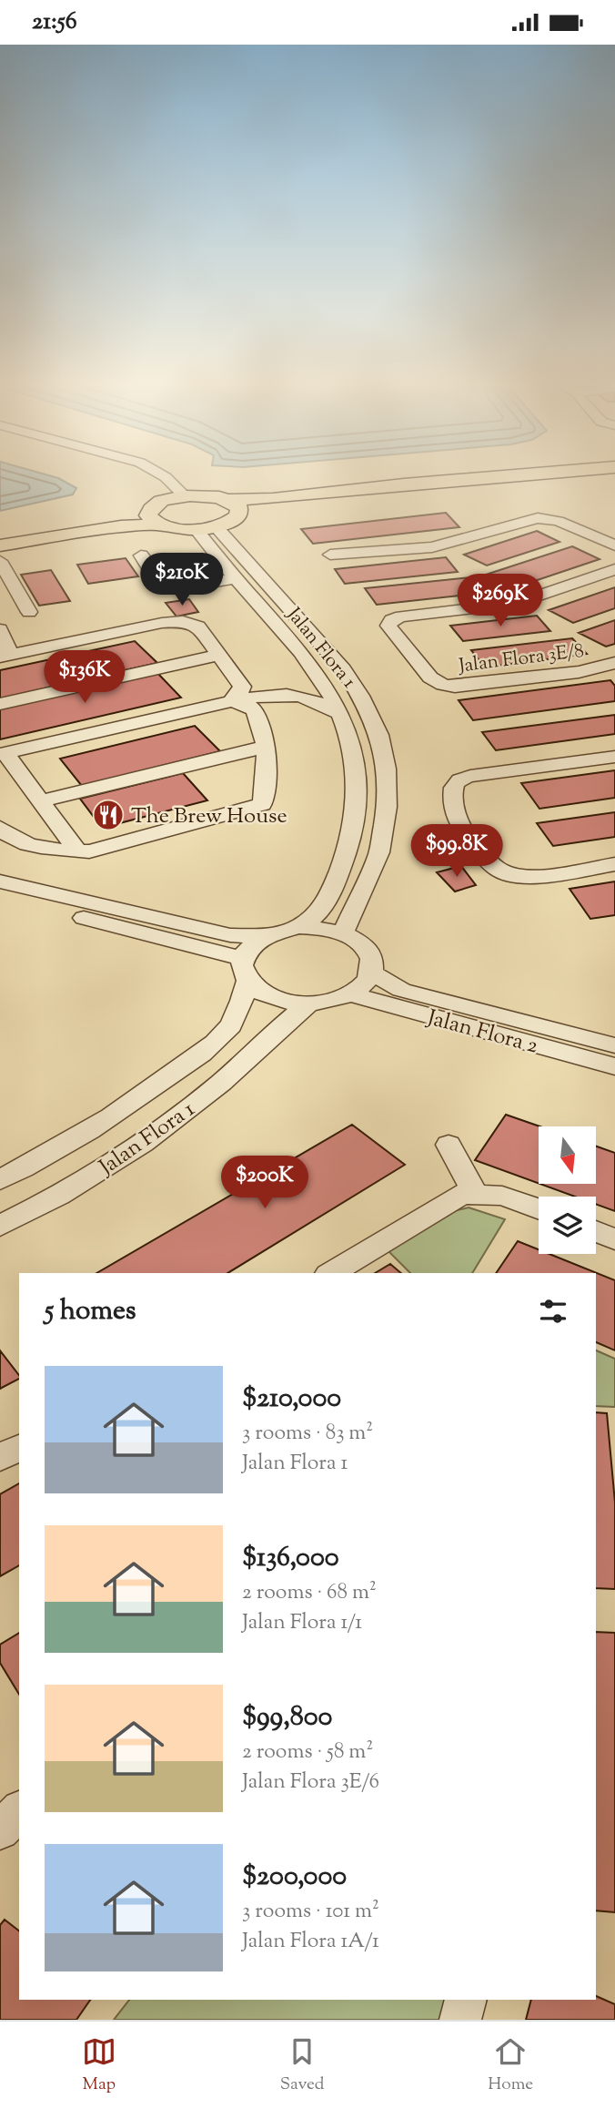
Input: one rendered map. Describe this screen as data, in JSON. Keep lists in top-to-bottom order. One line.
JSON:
{"streets":{"street":["Jalan Flora 1","Jalan Flora 3E/8","Jalan Flora 2"]},"crossings":[["Jalan Flora 1","Jalan Flora 2"]],"places":{"restaurant":["The Brew House"]},"north":"bottom","page":{"status":"21:56","price":["$210K","$269K","$136K","$99.8K","$200K"],"heading":"5 homes","list":[{"name":"$210,000","note":"3 rooms · 83 m² · Jalan Flora 1"},{"name":"$136,000","note":"2 rooms · 68 m² · Jalan Flora 1/1"},{"name":"$99,800","note":"2 rooms · 58 m² · Jalan Flora 3E/6"},{"name":"$200,000","note":"3 rooms · 101 m² · Jalan Flora 1A/1"}],"tabs":["Map","Saved","Home"]}}
